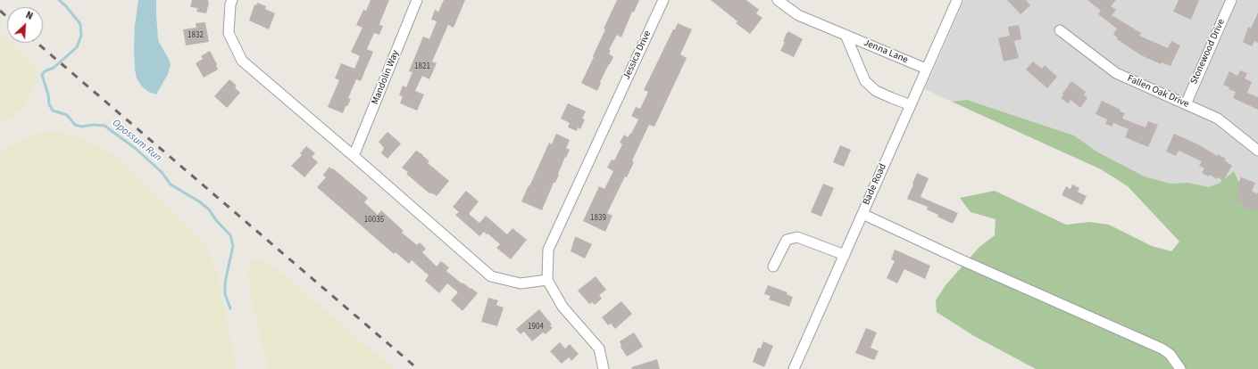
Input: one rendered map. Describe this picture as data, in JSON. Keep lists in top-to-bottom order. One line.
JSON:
{"streets":{"street":["Jenna Lane","Stonewood Drive","Jessica Drive","Mandolin Way","Fallen Oak Drive","Bade Road"]},"crossings":[["Jenna Lane","Bade Road"],["Stonewood Drive","Fallen Oak Drive"]],"water":["Opossum Run"],"house_numbers":["1832","1821","1839","10035","1904"],"north":"top right"}
